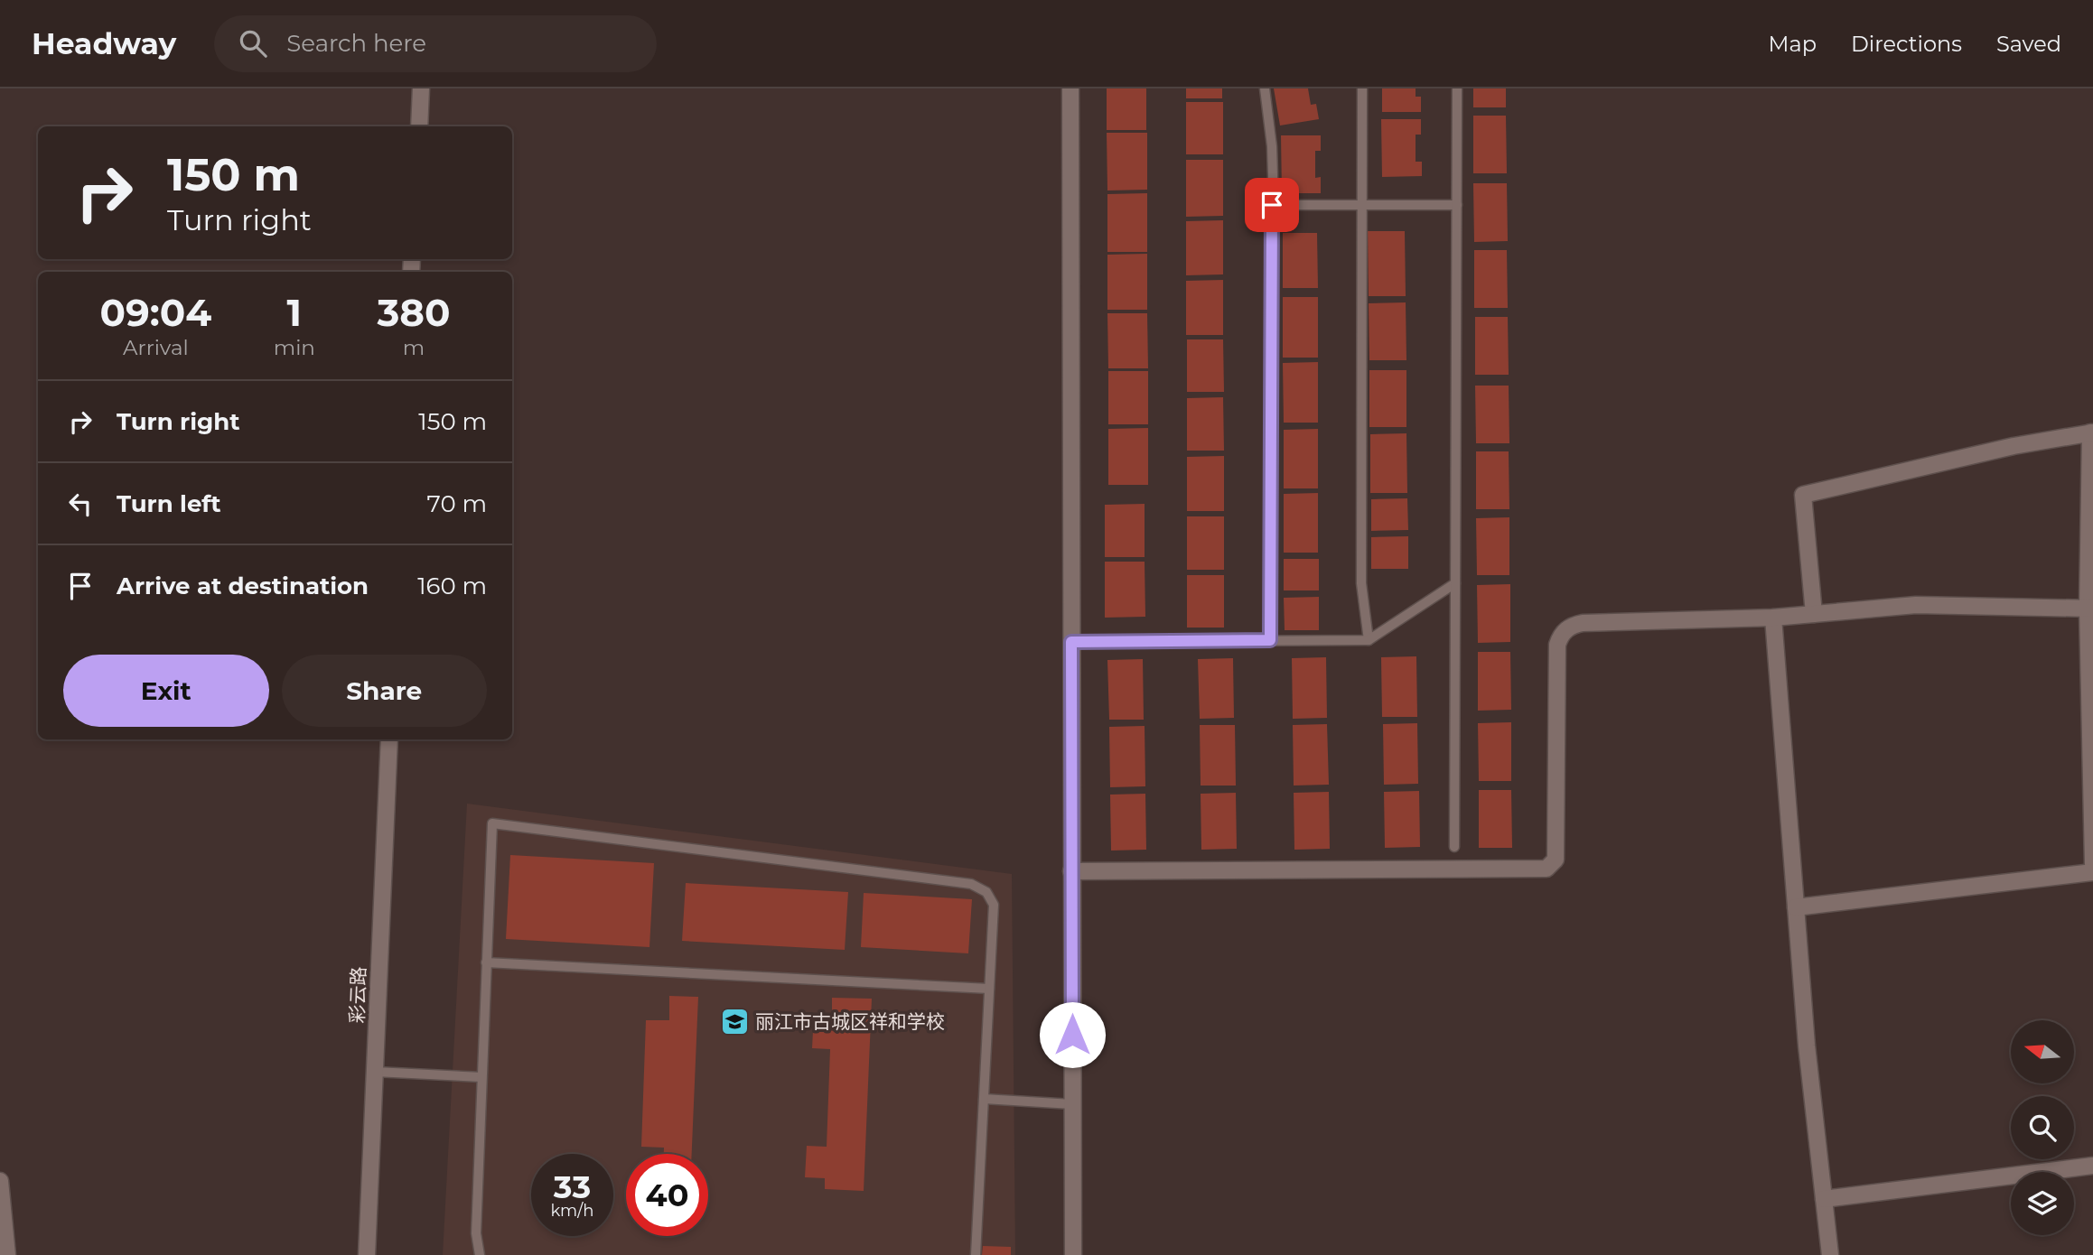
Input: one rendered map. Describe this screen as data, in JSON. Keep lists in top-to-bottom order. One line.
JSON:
{"streets":{"street":["彩云路"]},"places":{"school or university":["丽江市古城区祥和学校"]},"north":"left","page":{"header":"Headway","search":"Search here","nav":["Map","Directions","Saved"],"turn":["150 m","Turn right"],"eta":["09:04","Arrival","1","min","380","m"],"list":[{"name":"Turn right","value":"150 m"},{"name":"Turn left","value":"70 m"},{"name":"Arrive at destination","value":"160 m"}],"buttons":["Exit","Share"],"speed":"33 km/h","limit":"40"}}
